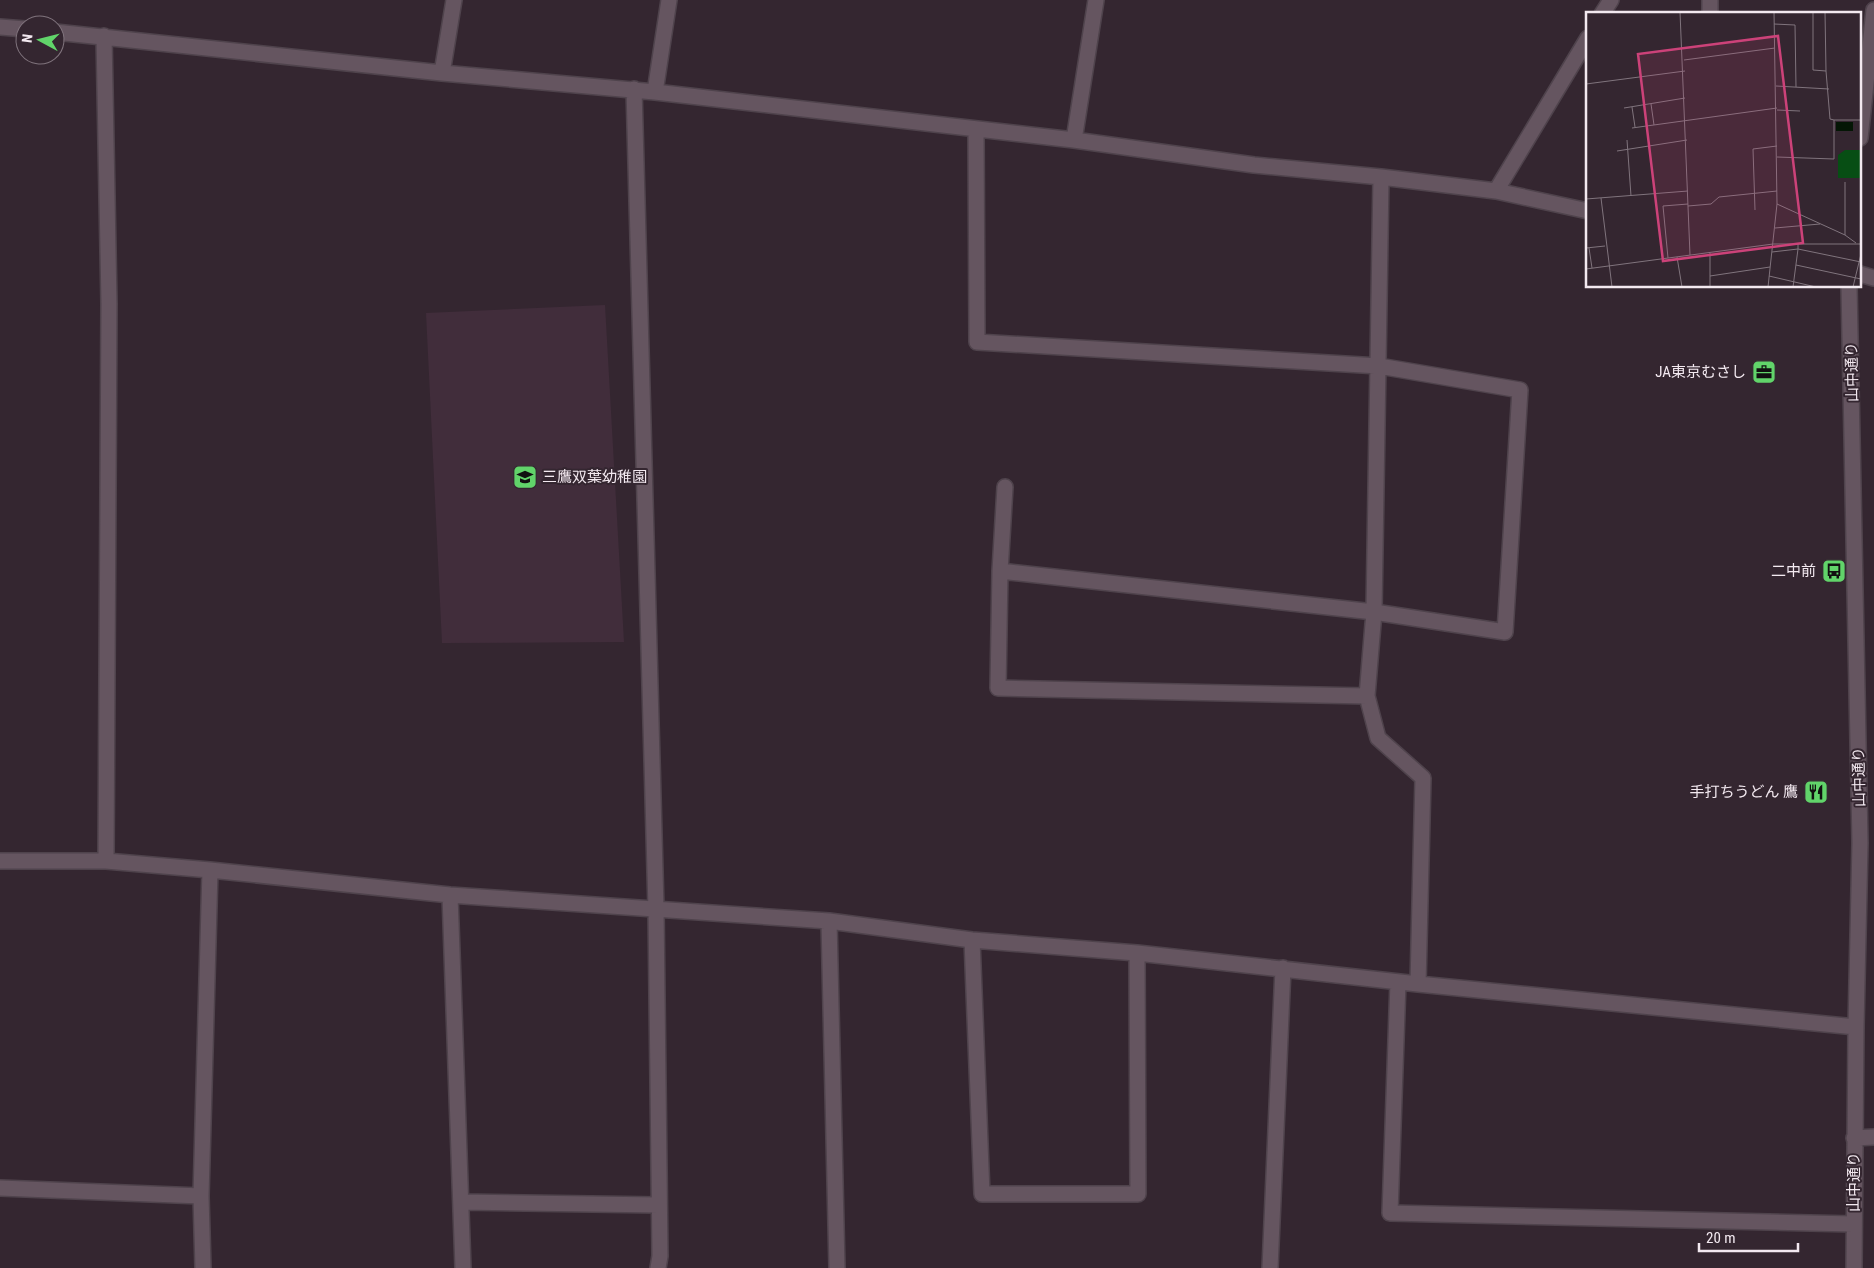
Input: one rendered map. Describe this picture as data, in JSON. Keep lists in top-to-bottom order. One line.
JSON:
{"streets":{"street":["山中通り"]},"places":{"office":["JA東京むさし"],"school or university":["三鷹双葉幼稚園"],"bus stop":["二中前"],"restaurant":["手打ちうどん 鷹"]},"scale_bar":"20 m","north":"left"}
